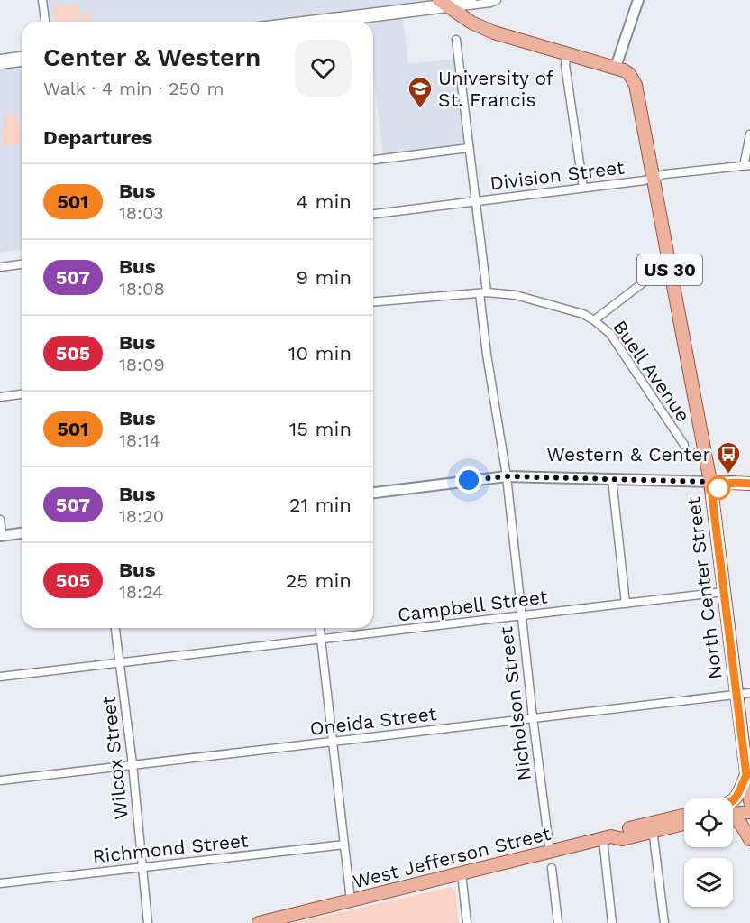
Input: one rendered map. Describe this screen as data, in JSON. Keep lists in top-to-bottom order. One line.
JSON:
{"streets":{"main road":["US 30","North Center Street","West Jefferson Street"],"street":["Division Street","Buell Avenue","Campbell Street","Nicholson Street","Oneida Street","Wilcox Street","Richmond Street"]},"crossings":[["Division Street","North Center Street"],["Division Street","Nicholson Street"],["US 30","North Center Street"],["Buell Avenue","Nicholson Street"],["North Center Street","Campbell Street"],["North Center Street","Oneida Street"],["Campbell Street","Nicholson Street"],["Campbell Street","Wilcox Street"],["Nicholson Street","Oneida Street"],["Nicholson Street","West Jefferson Street"],["Oneida Street","Wilcox Street"],["Wilcox Street","Richmond Street"]],"places":{"school or university":["University of St. Francis"],"bus stop":["Western & Center"]},"lines":["bus line 501"],"page":{"heading":[["Center & Western","Walk · 4 min · 250 m"],"Departures"],"list":[{"mark":"501","name":"Bus","note":"18:03","value":"4 min"},{"mark":"507","name":"Bus","note":"18:08","value":"9 min"},{"mark":"505","name":"Bus","note":"18:09","value":"10 min"},{"mark":"501","name":"Bus","note":"18:14","value":"15 min"},{"mark":"507","name":"Bus","note":"18:20","value":"21 min"},{"mark":"505","name":"Bus","note":"18:24","value":"25 min"}]}}
